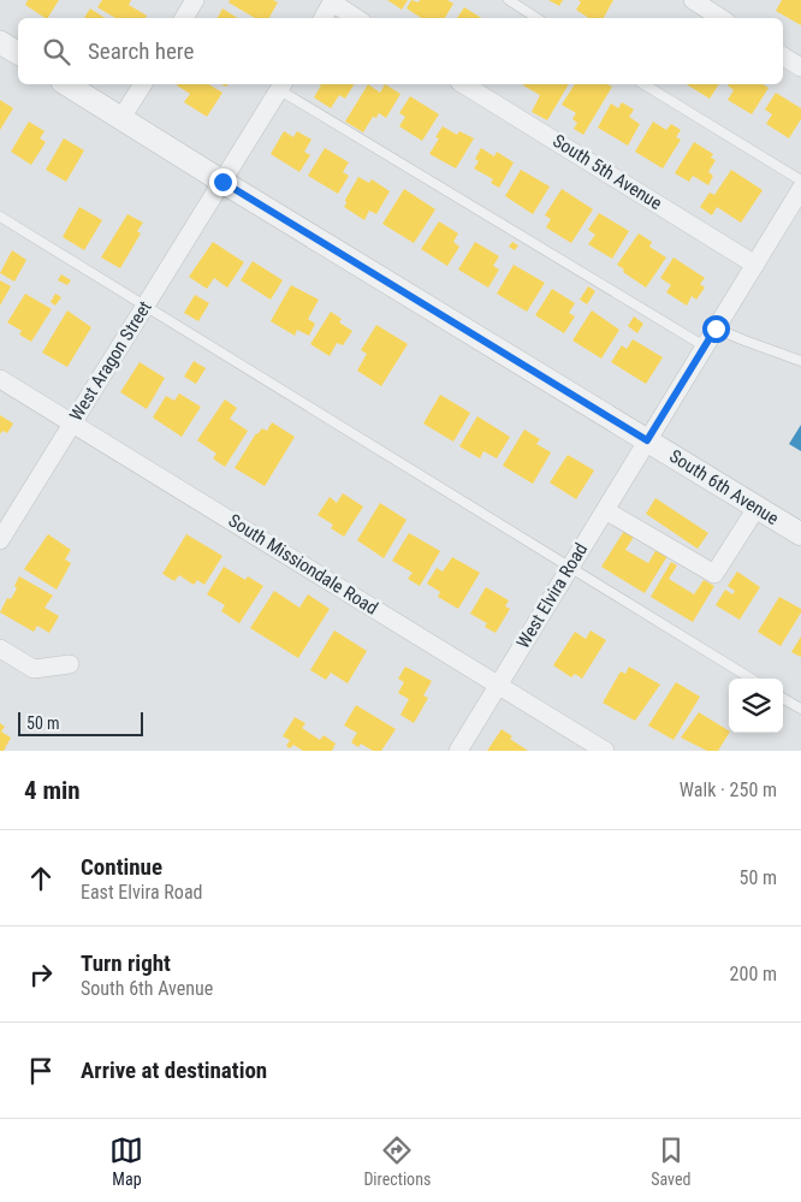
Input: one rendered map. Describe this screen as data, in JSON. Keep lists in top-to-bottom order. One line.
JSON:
{"streets":{"street":["South 5th Avenue","West Aragon Street","South 6th Avenue","South Missiondale Road","West Elvira Road"]},"crossings":[["South 5th Avenue","West Elvira Road"],["West Aragon Street","South 6th Avenue"],["West Aragon Street","South Missiondale Road"],["South 6th Avenue","West Elvira Road"],["South Missiondale Road","West Elvira Road"]],"scale_bar":"50 m","page":{"search":"Search here","scale":"50 m","heading":["4 min","Walk · 250 m"],"list":[["Continue","East Elvira Road","50 m"],["Turn right","South 6th Avenue","200 m"],"Arrive at destination"],"nav":["Map","Directions","Saved"]}}
